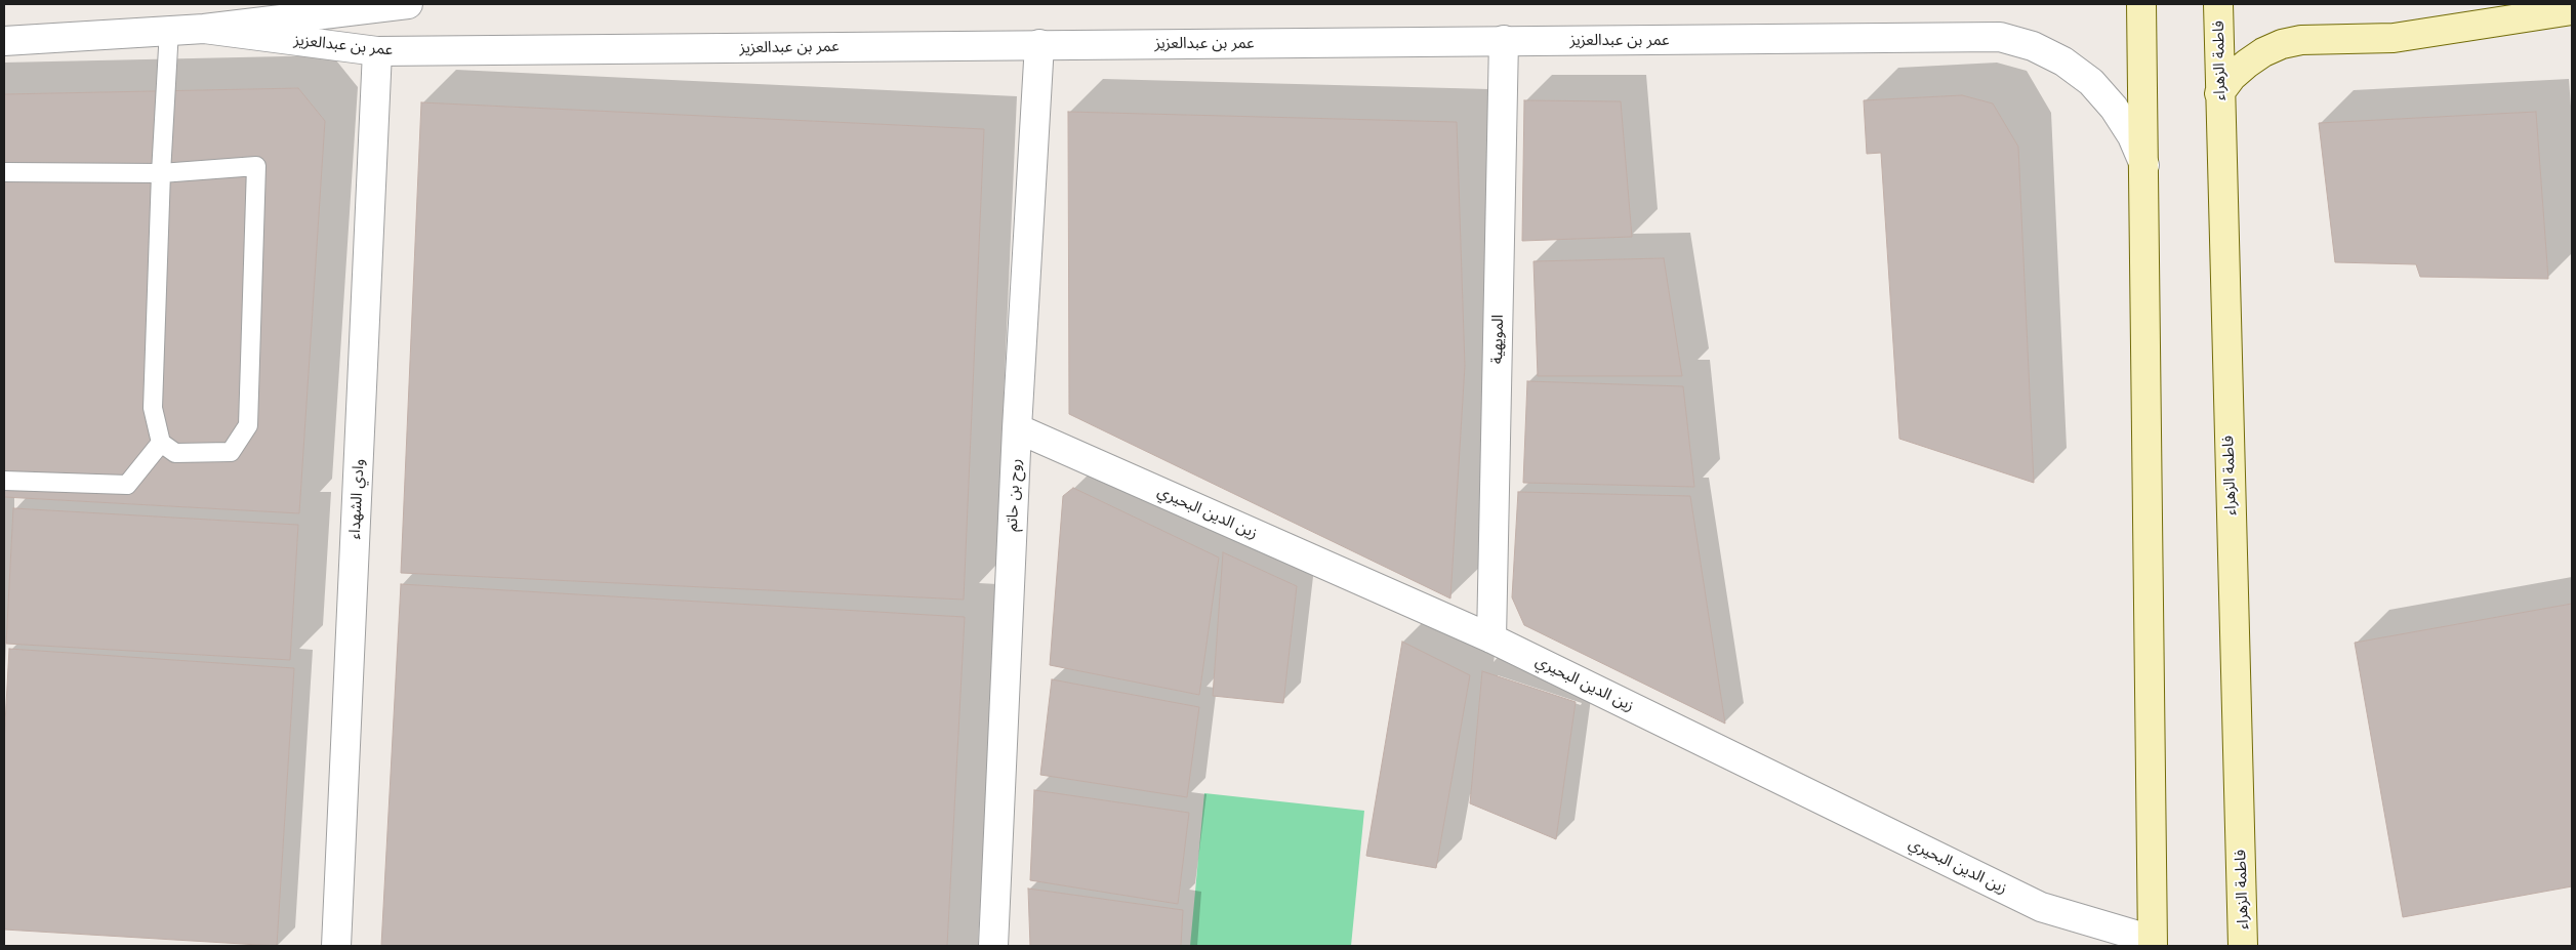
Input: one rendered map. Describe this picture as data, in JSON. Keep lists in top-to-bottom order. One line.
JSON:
{"streets":{"main road":["فاطمة الزهراء"],"street":["عمر بن عبدالعزيز","المويهية","روح بن حاتم","وادي الشهداء","زين الدين البحيري"]},"crossings":[["عمر بن عبدالعزيز","المويهية"],["عمر بن عبدالعزيز","روح بن حاتم"],["عمر بن عبدالعزيز","وادي الشهداء"],["المويهية","زين الدين البحيري"],["روح بن حاتم","زين الدين البحيري"]]}
